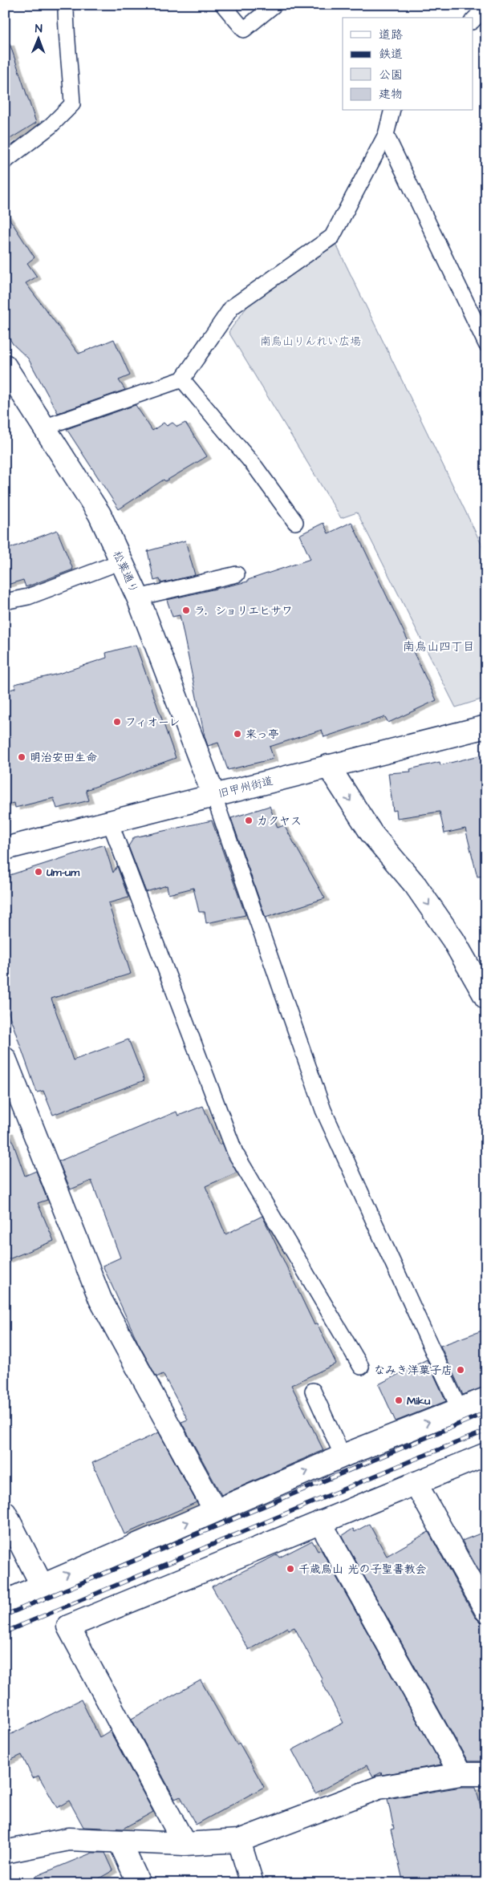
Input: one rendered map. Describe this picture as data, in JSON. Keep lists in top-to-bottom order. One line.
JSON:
{"streets":{"street":["松葉通り","旧甲州街道"]},"crossings":[["松葉通り","旧甲州街道"]],"districts":["南烏山四丁目"],"parks":["南烏山りんれい広場"],"places":["ラ．ショリエヒサワ","フィオーレ","来っ亭","明治安田生命","カクヤス","Um-um","なみき洋菓子店","Miku","千歳烏山 光の子聖書教会"],"legend":["道路","鉄道","公園","建物"],"north":"top"}
